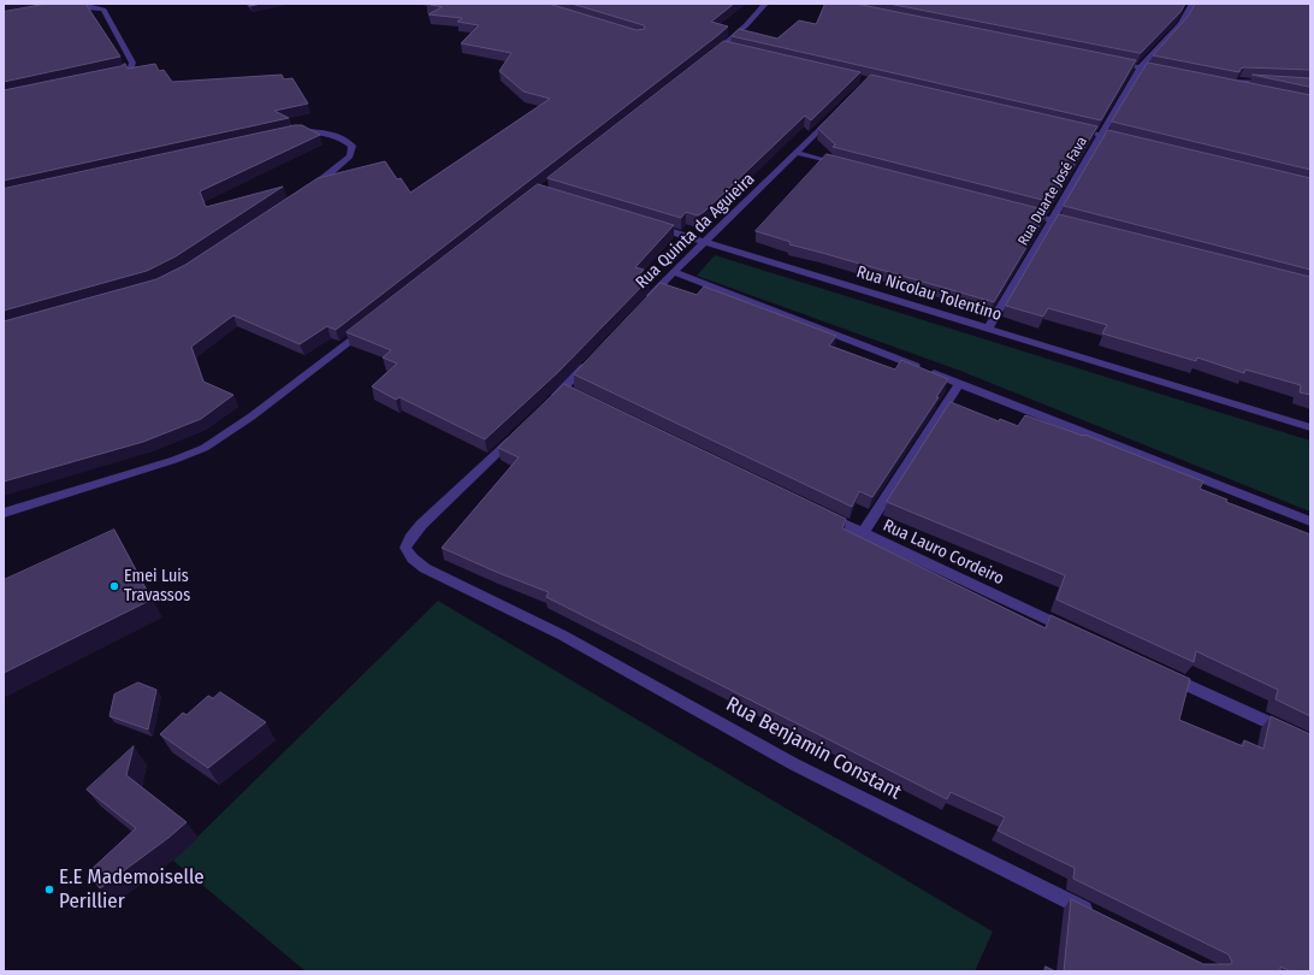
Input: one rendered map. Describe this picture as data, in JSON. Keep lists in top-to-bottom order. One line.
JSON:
{"streets":{"street":["Rua Duarte José Fava","Rua Quinta da Aguieira","Rua Nicolau Tolentino","Rua Lauro Cordeiro","Rua Benjamin Constant"]},"crossings":[["Rua Duarte José Fava","Rua Nicolau Tolentino"],["Rua Quinta da Aguieira","Rua Nicolau Tolentino"]],"places":["Emei Luis Travassos","E.E Mademoiselle Perillier"]}
